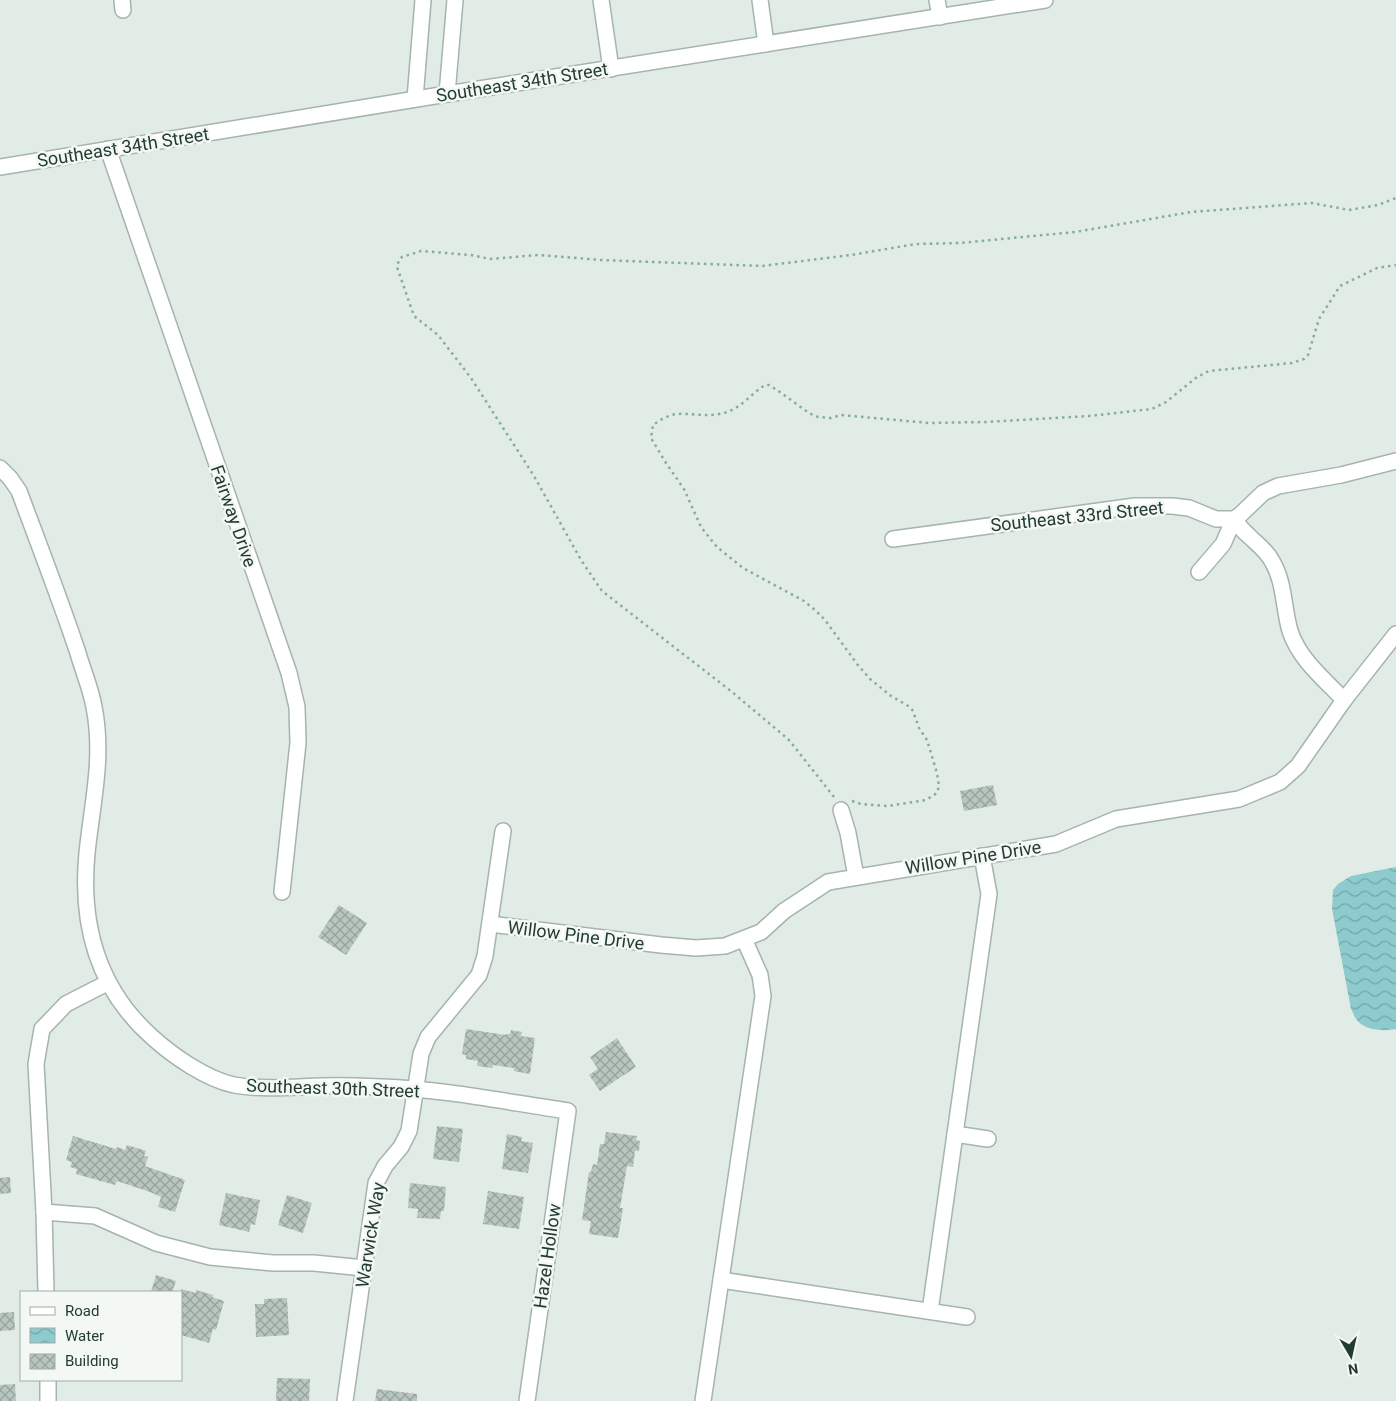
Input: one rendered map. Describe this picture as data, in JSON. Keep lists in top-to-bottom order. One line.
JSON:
{"streets":{"street":["Southeast 34th Street","Fairway Drive","Southeast 33rd Street","Willow Pine Drive","Southeast 30th Street","Warwick Way","Hazel Hollow"]},"crossings":[["Southeast 34th Street","Fairway Drive"],["Willow Pine Drive","Warwick Way"],["Southeast 30th Street","Warwick Way"],["Southeast 30th Street","Hazel Hollow"]],"legend":["Road","Water","Building"],"north":"bottom"}
